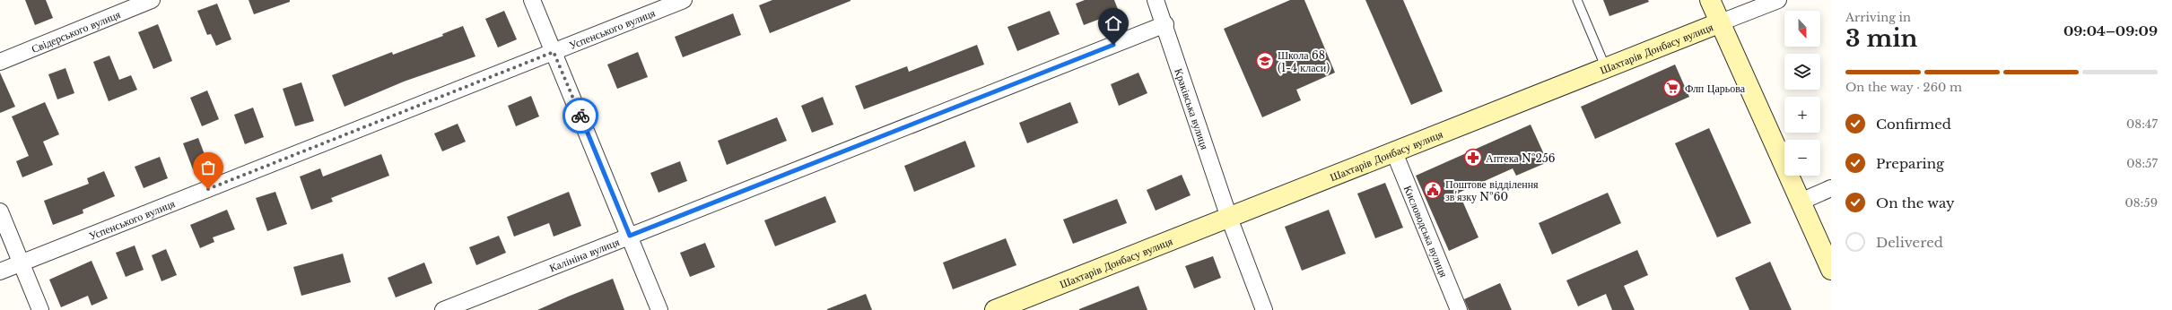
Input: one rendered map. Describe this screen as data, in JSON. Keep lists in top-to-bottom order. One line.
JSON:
{"streets":{"street":["Успенського вулиця","Свідерського вулиця","Шахтарів Донбасу вулиця","Краківська вулиця","Кисловодська вулиця","Калініна вулиця"]},"crossings":[["Шахтарів Донбасу вулиця","Краківська вулиця"],["Шахтарів Донбасу вулиця","Кисловодська вулиця"],["Краківська вулиця","Калініна вулиця"]],"places":{"school or university":["Школа 68 (1-4 класи)"],"supermarket":["Флп Царьова"],"pharmacy":["Аптека №256"],"public building":["Поштове відділення зв'язку №60"]},"north":"bottom","page":{"heading":["3 min","Arriving in","09:04–09:09"],"map_buttons":["+","−"],"bar":"On the way · 260 m","list":[["Confirmed","08:47"],["Preparing","08:57"],["On the way","08:59"],"Delivered"]}}
